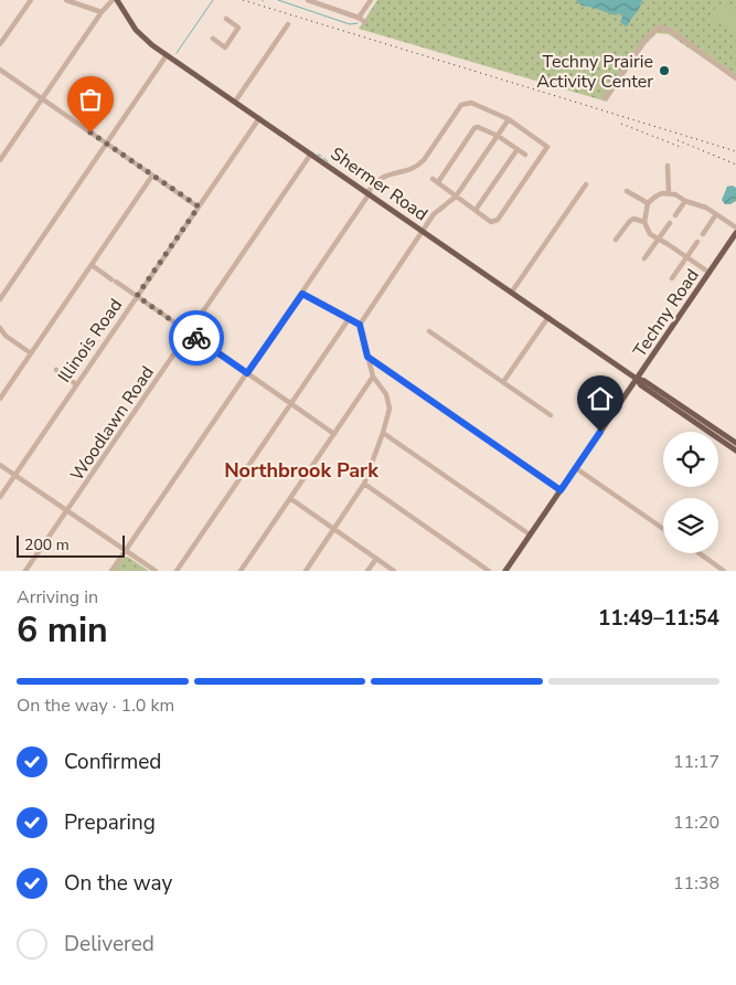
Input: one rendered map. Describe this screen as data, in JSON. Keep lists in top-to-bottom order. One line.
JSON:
{"streets":{"main road":["Shermer Road","Techny Road"],"street":["Illinois Road","Woodlawn Road"]},"crossings":[["Shermer Road","Techny Road"],["Shermer Road","Illinois Road"],["Shermer Road","Woodlawn Road"]],"districts":["Northbrook Park"],"places":["Techny Prairie Activity Center"],"scale_bar":"200 m","page":{"scale":"200 m","heading":["6 min","Arriving in","11:49–11:54"],"bar":"On the way · 1.0 km","list":[["Confirmed","11:17"],["Preparing","11:20"],["On the way","11:38"],"Delivered"]}}
